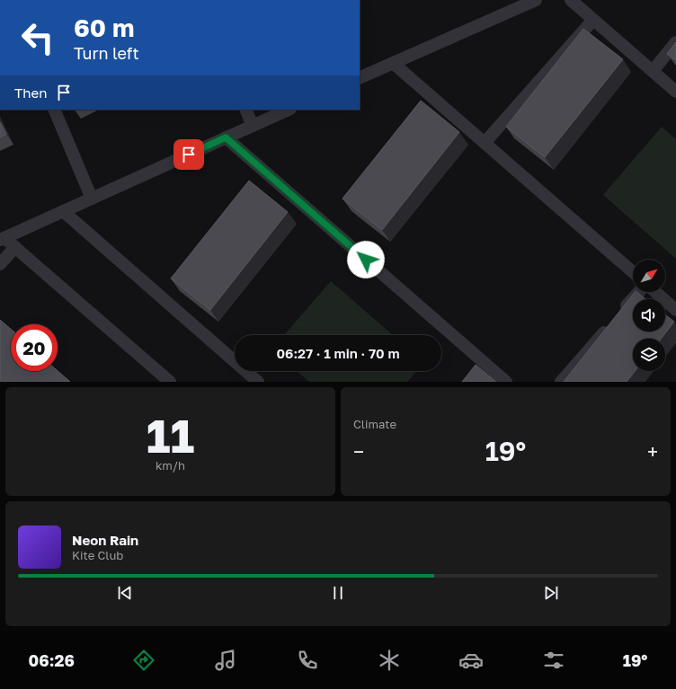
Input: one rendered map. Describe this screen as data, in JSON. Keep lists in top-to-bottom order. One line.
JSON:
{"north":"top right","page":{"turn":["60 m","Turn left"],"then":"Then","limit":"20","trip":"06:27 · 1 min · 70 m","tile":[["11","km/h"],"Climate"],"heat":["−","19°","+"],"song":["Neon Rain","Kite Club"],"tabs":["06:26","19°"]}}
